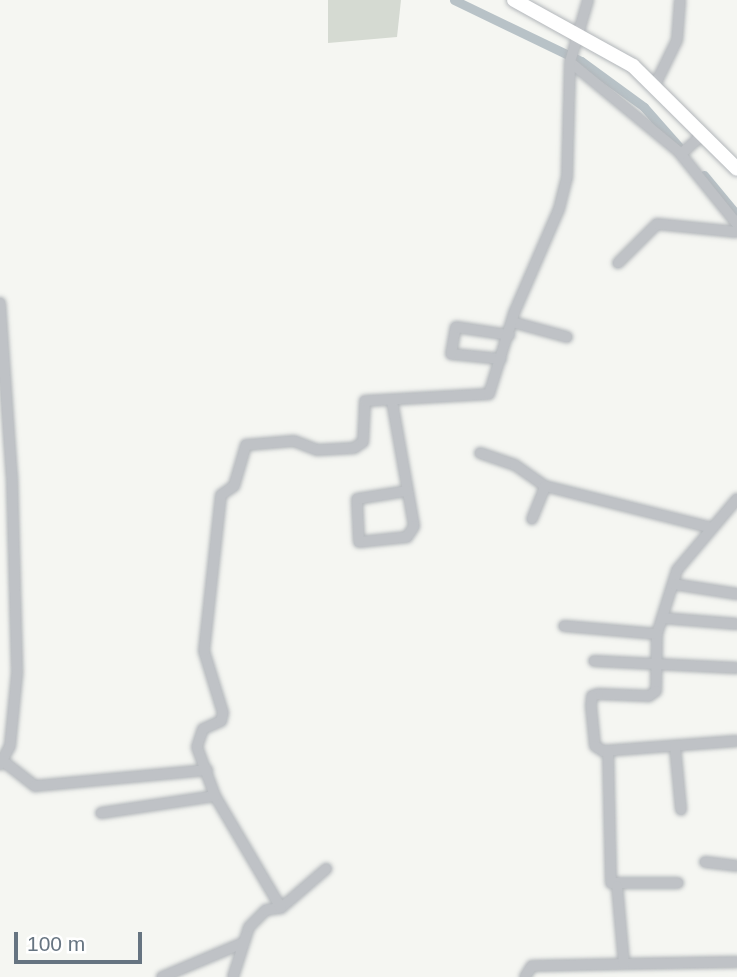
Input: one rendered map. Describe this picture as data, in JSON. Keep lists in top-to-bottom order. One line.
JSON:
{"scale_bar":"100 m"}
